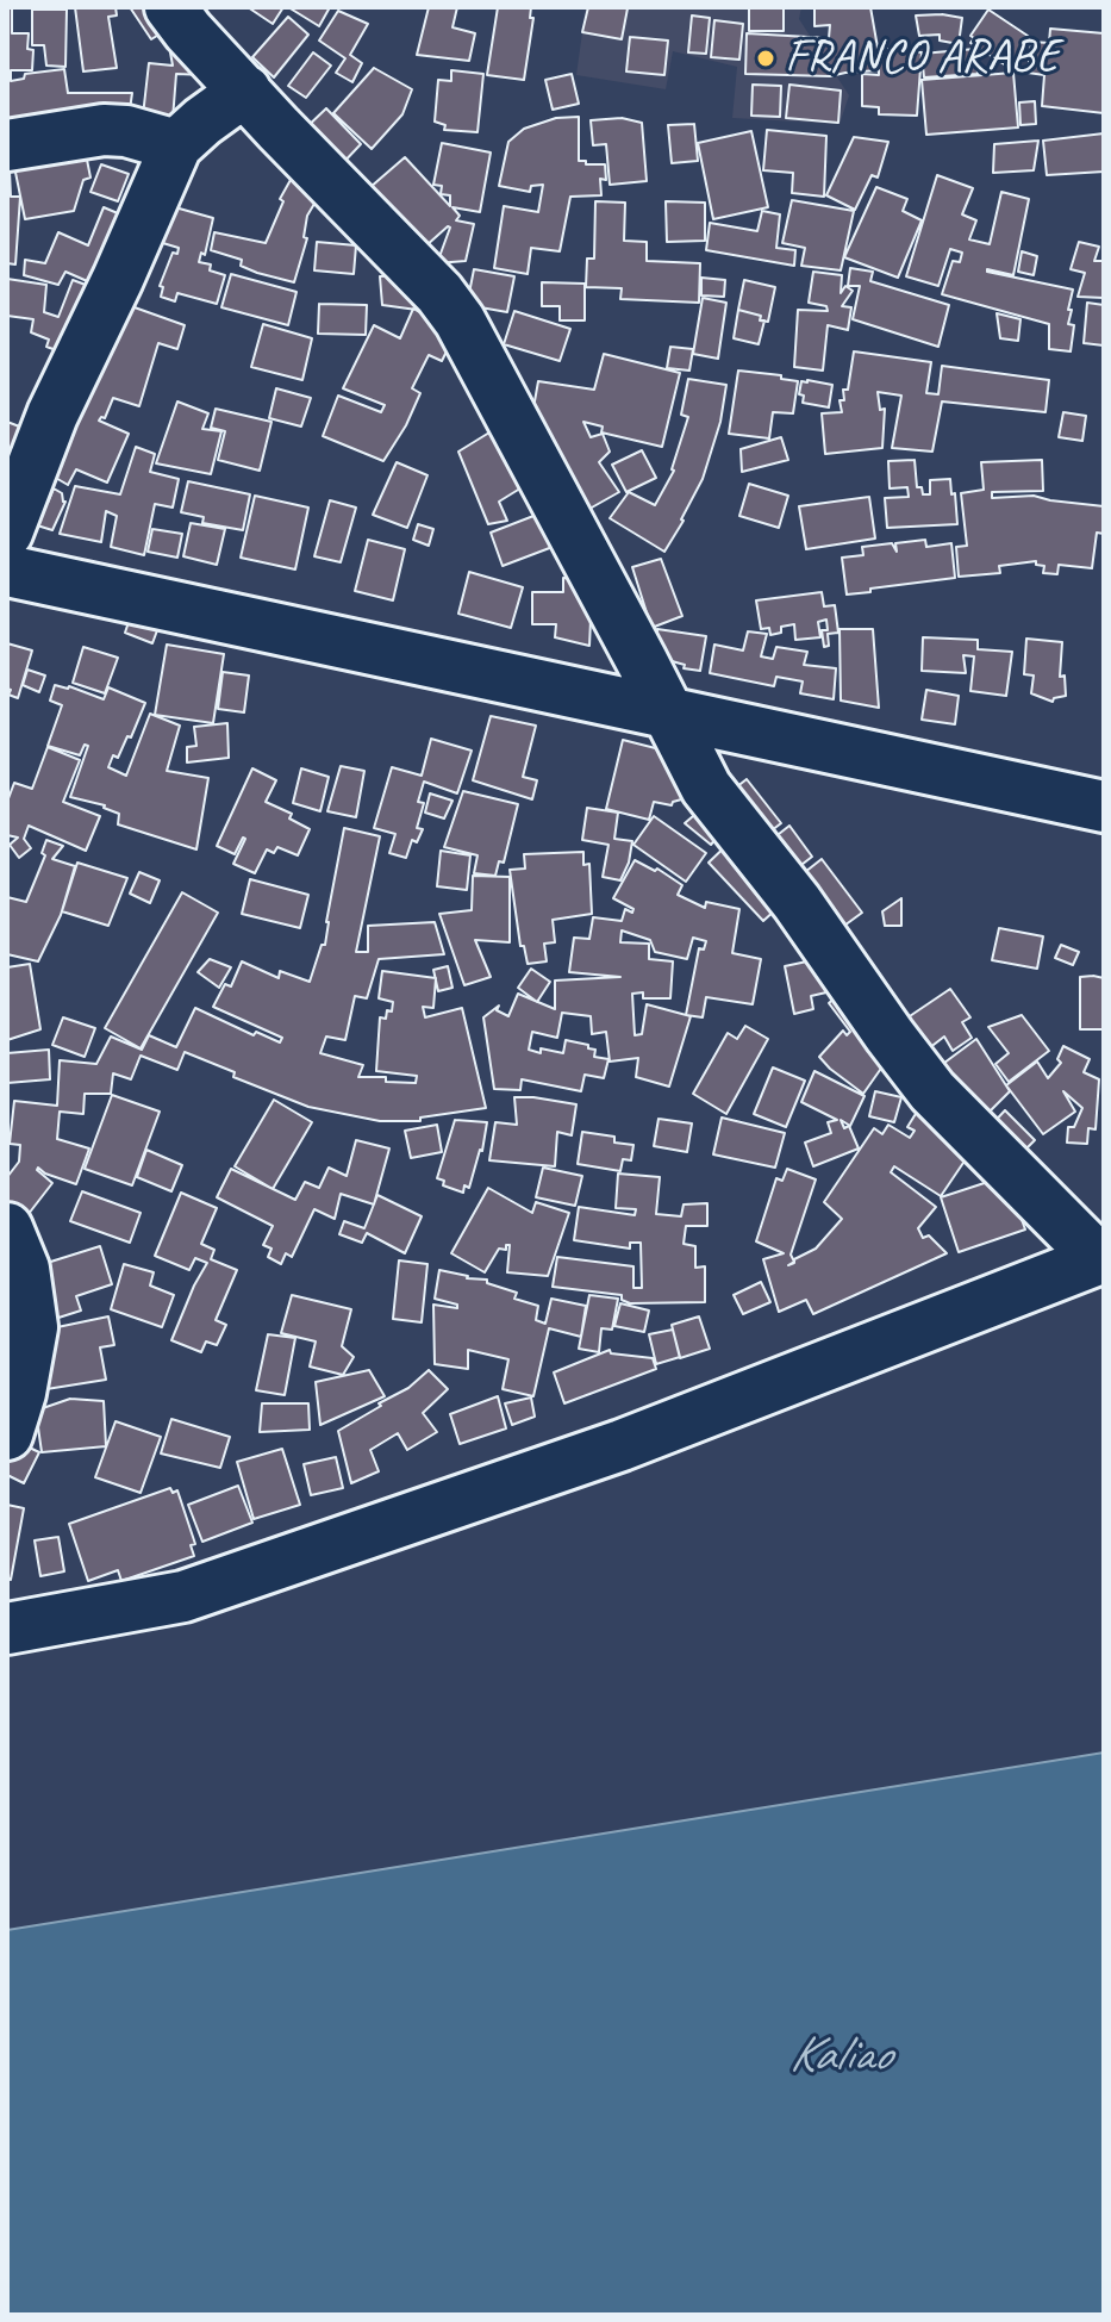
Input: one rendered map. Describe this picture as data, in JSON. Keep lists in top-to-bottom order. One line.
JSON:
{"water":["Kaliao"],"places":["FRANCO ARABE"]}
